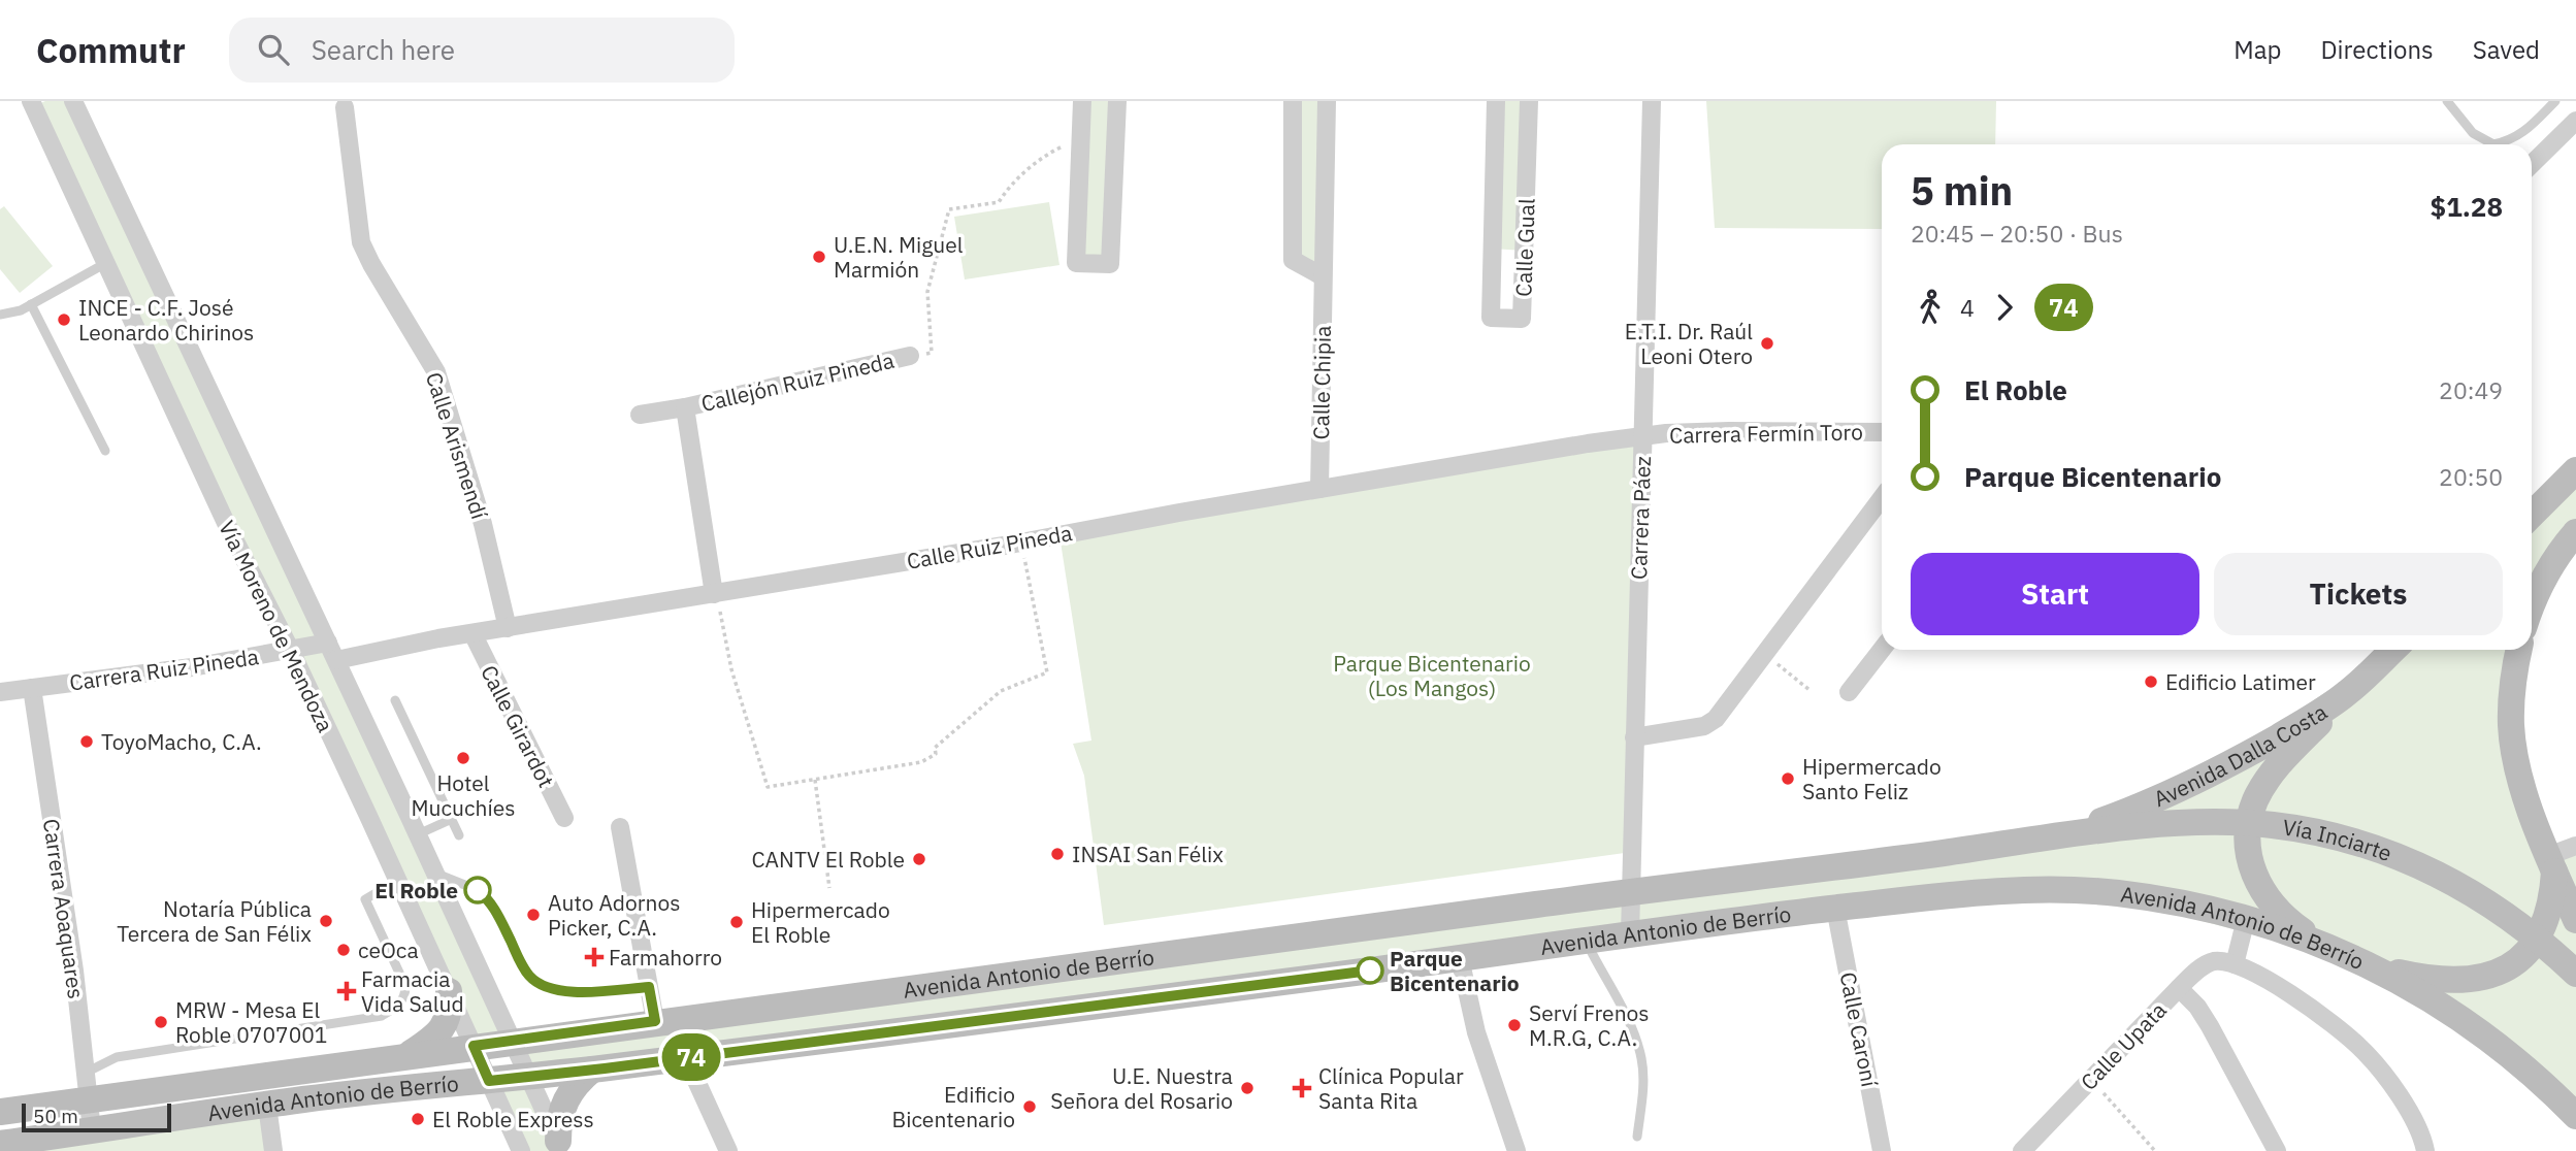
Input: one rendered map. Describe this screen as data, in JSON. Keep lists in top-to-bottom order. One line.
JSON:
{"streets":{"street":["Calle Gual","Callejón Ruiz Pineda","Calle Chipia","Carrera Fermín Toro","Calle Arismendí","Carrera Páez","Calle Ruiz Pineda","Vía Moreno de Mendoza","Carrera Ruiz Pineda","Calle Girardot","Avenida Dalla Costa","Vía Inciarte","Carrera Aoaquares","Avenida Antonio de Berrío","Calle Caroní","Calle Upata"]},"crossings":[["Callejón Ruiz Pineda","Calle Ruiz Pineda"],["Calle Chipia","Calle Ruiz Pineda"],["Carrera Fermín Toro","Carrera Páez"],["Carrera Fermín Toro","Calle Ruiz Pineda"],["Calle Arismendí","Calle Ruiz Pineda"],["Carrera Páez","Calle Ruiz Pineda"],["Carrera Páez","Avenida Antonio de Berrío"],["Calle Ruiz Pineda","Vía Moreno de Mendoza"],["Calle Ruiz Pineda","Carrera Ruiz Pineda"],["Calle Ruiz Pineda","Calle Girardot"],["Vía Moreno de Mendoza","Carrera Ruiz Pineda"],["Vía Moreno de Mendoza","Avenida Antonio de Berrío"],["Carrera Ruiz Pineda","Carrera Aoaquares"],["Avenida Dalla Costa","Vía Inciarte"],["Avenida Dalla Costa","Avenida Antonio de Berrío"],["Vía Inciarte","Avenida Antonio de Berrío"],["Carrera Aoaquares","Avenida Antonio de Berrío"],["Avenida Antonio de Berrío","Calle Caroní"]],"parks":["Parque Bicentenario (Los Mangos)"],"places":{"other":["U.E.N. Miguel Marmión","INCE - C.F. José Leonardo Chirinos","E.T.I. Dr. Raúl Leoni Otero","Edificio Latimer","ToyoMacho, C.A.","Hotel Mucuchíes","Hipermercado Santo Feliz","INSAI San Félix","CANTV El Roble","El Roble","Auto Adornos Picker, C.A.","Notaría Pública Tercera de San Félix","Hipermercado El Roble","ceOca","Parque Bicentenario","MRW - Mesa El Roble 0707001","Serví Frenos M.R.G, C.A.","U.E. Nuestra Señora del Rosario","Edificio Bicentenario","El Roble Express"],"health":["Farmahorro","Farmacia Vida Salud","Clínica Popular Santa Rita"]},"lines":["bus line 74"],"scale_bar":"50 m","page":{"header":"Commutr","search":"Search here","nav":["Map","Directions","Saved"],"on_map":"74","heading":["5 min","20:45 – 20:50 · Bus","$1.28"],"legs":["4","74"],"list":[{"name":"El Roble","value":"20:49"},{"name":"Parque Bicentenario","value":"20:50"}],"buttons":["Start","Tickets"],"scale":"50 m"}}
